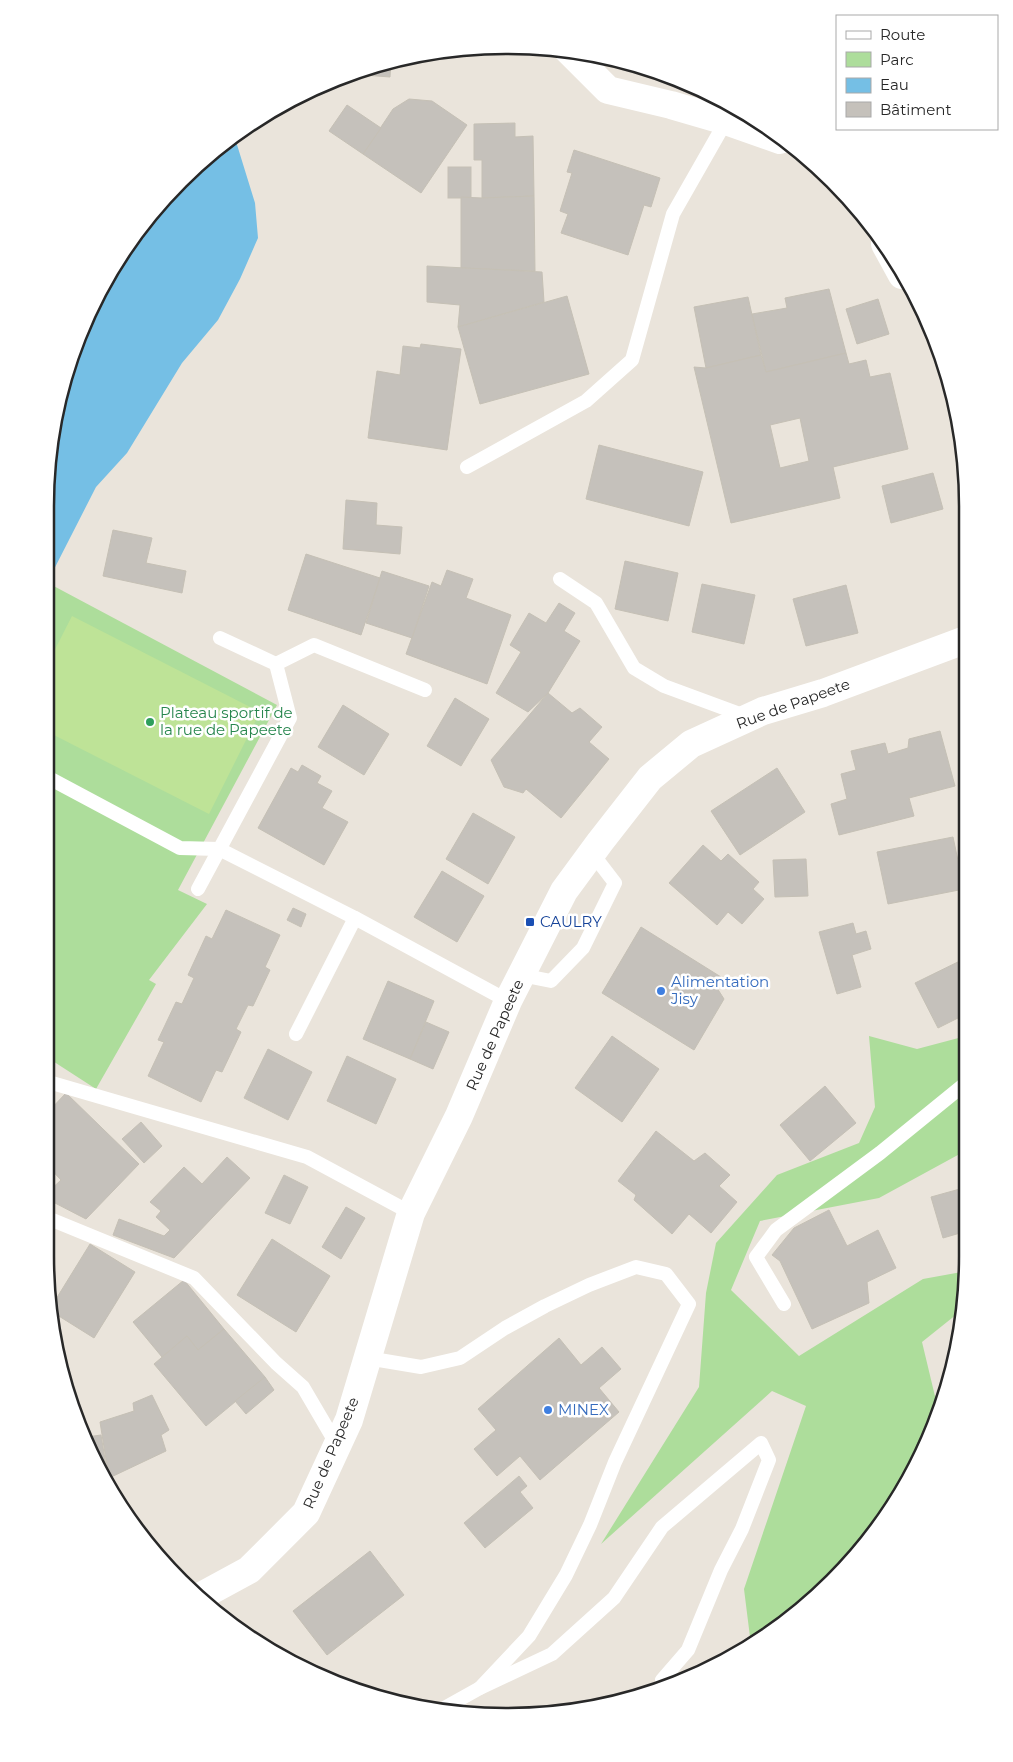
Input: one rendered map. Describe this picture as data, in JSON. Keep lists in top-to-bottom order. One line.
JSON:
{"streets":{"street":["Rue de Papeete"]},"places":{"other":["Plateau sportif de la rue de Papeete","Alimentation Jisy","MINEX"],"transit":["CAULRY"]},"legend":["Route","Parc","Eau","Bâtiment"]}
